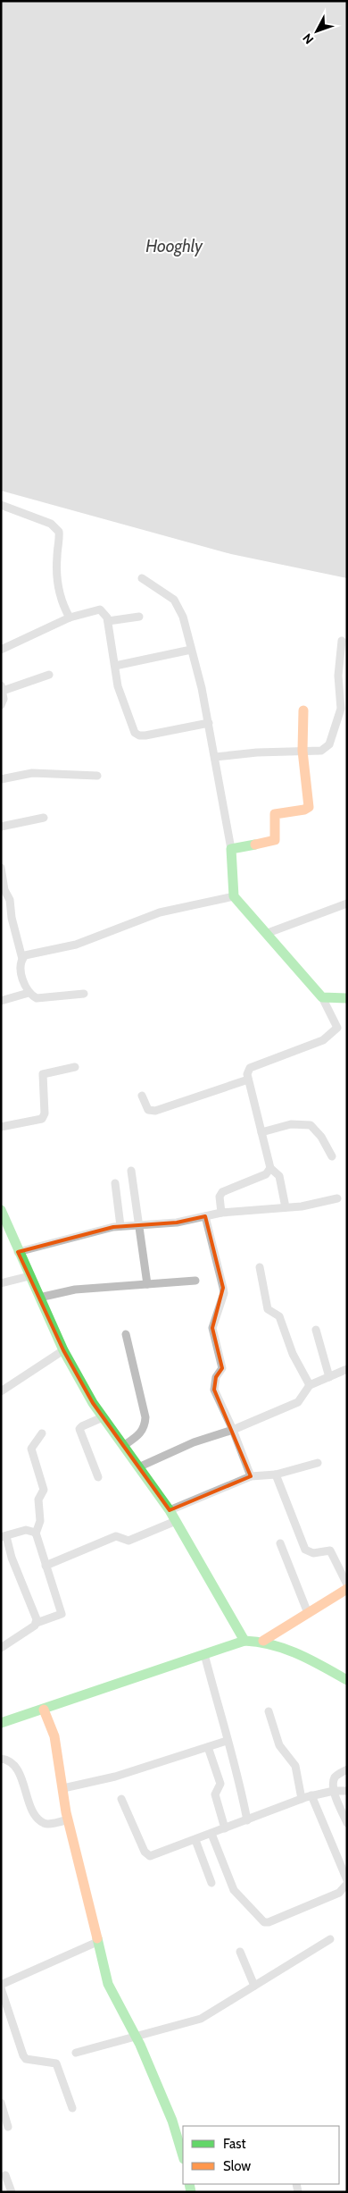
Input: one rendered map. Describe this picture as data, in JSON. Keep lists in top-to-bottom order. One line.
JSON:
{"water":["Hooghly"],"legend":["Fast","Slow"],"north":"bottom left"}
